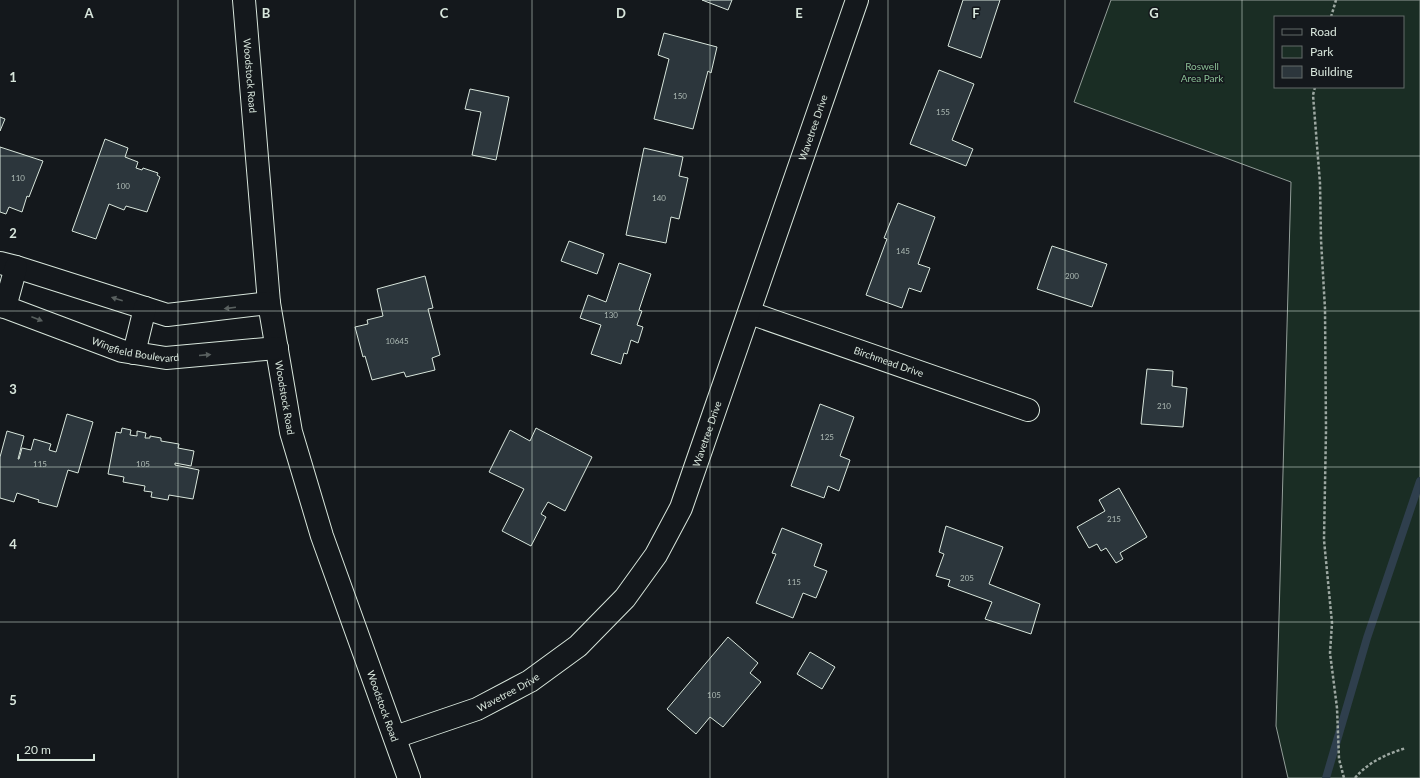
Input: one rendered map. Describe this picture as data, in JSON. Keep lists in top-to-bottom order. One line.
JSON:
{"streets":{"street":["Woodstock Road","Wavetree Drive","Wingfield Boulevard","Birchmead Drive"]},"crossings":[["Woodstock Road","Wavetree Drive"],["Woodstock Road","Wingfield Boulevard"],["Wavetree Drive","Birchmead Drive"]],"parks":["Roswell Area Park"],"house_numbers":["150","155","110","100","140","145","200","130","10645","210","125","115","105","215","205","115","105"],"legend":["Road","Park","Building"],"scale_bar":"20 m","grid":{"columns":["A","B","C","D","E","F","G"],"rows":["1","2","3","4","5"]}}
